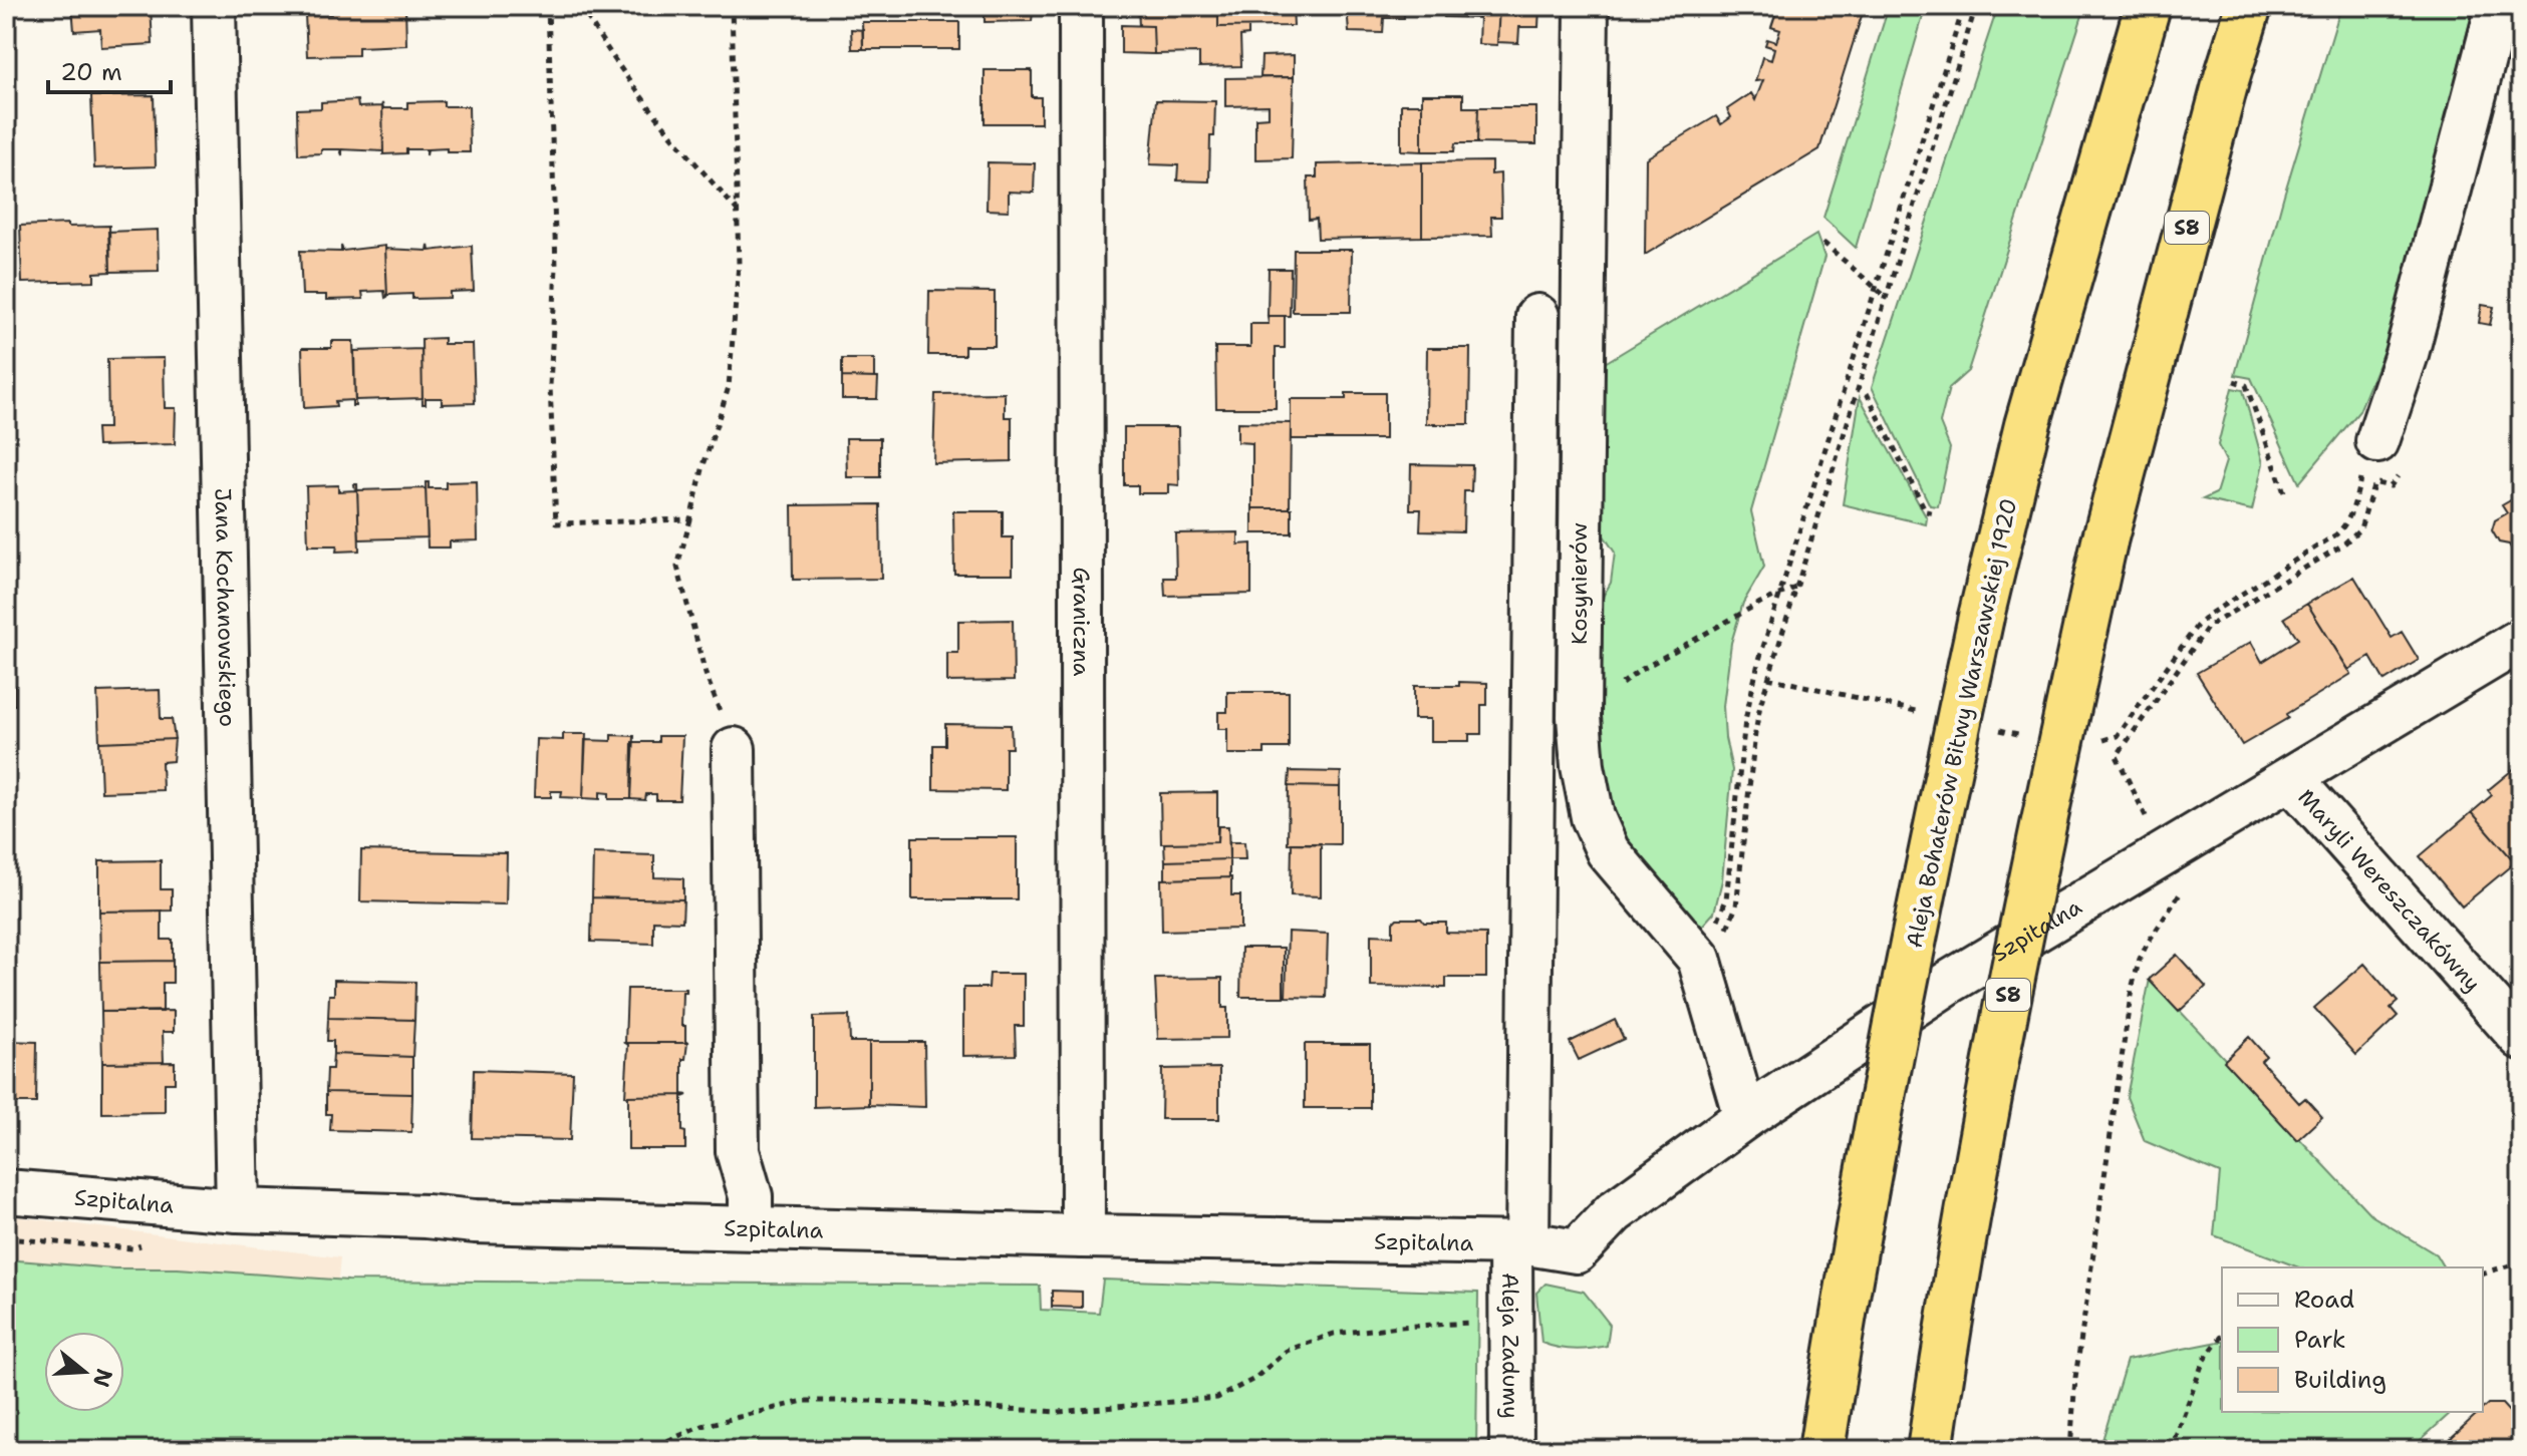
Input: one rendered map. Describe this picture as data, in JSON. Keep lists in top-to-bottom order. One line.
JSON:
{"streets":{"highway":["S8","Aleja Bohaterów Bitwy Warszawskiej 1920"],"street":["Kosynierów","Jana Kochanowskiego","Graniczna","Maryli Wereszczakówny","Szpitalna","Aleja Zadumy"]},"crossings":[["Kosynierów","Szpitalna"],["Jana Kochanowskiego","Szpitalna"],["Graniczna","Szpitalna"],["Maryli Wereszczakówny","Szpitalna"],["Szpitalna","Aleja Zadumy"]],"legend":["Road","Park","Building"],"scale_bar":"20 m","north":"right"}
